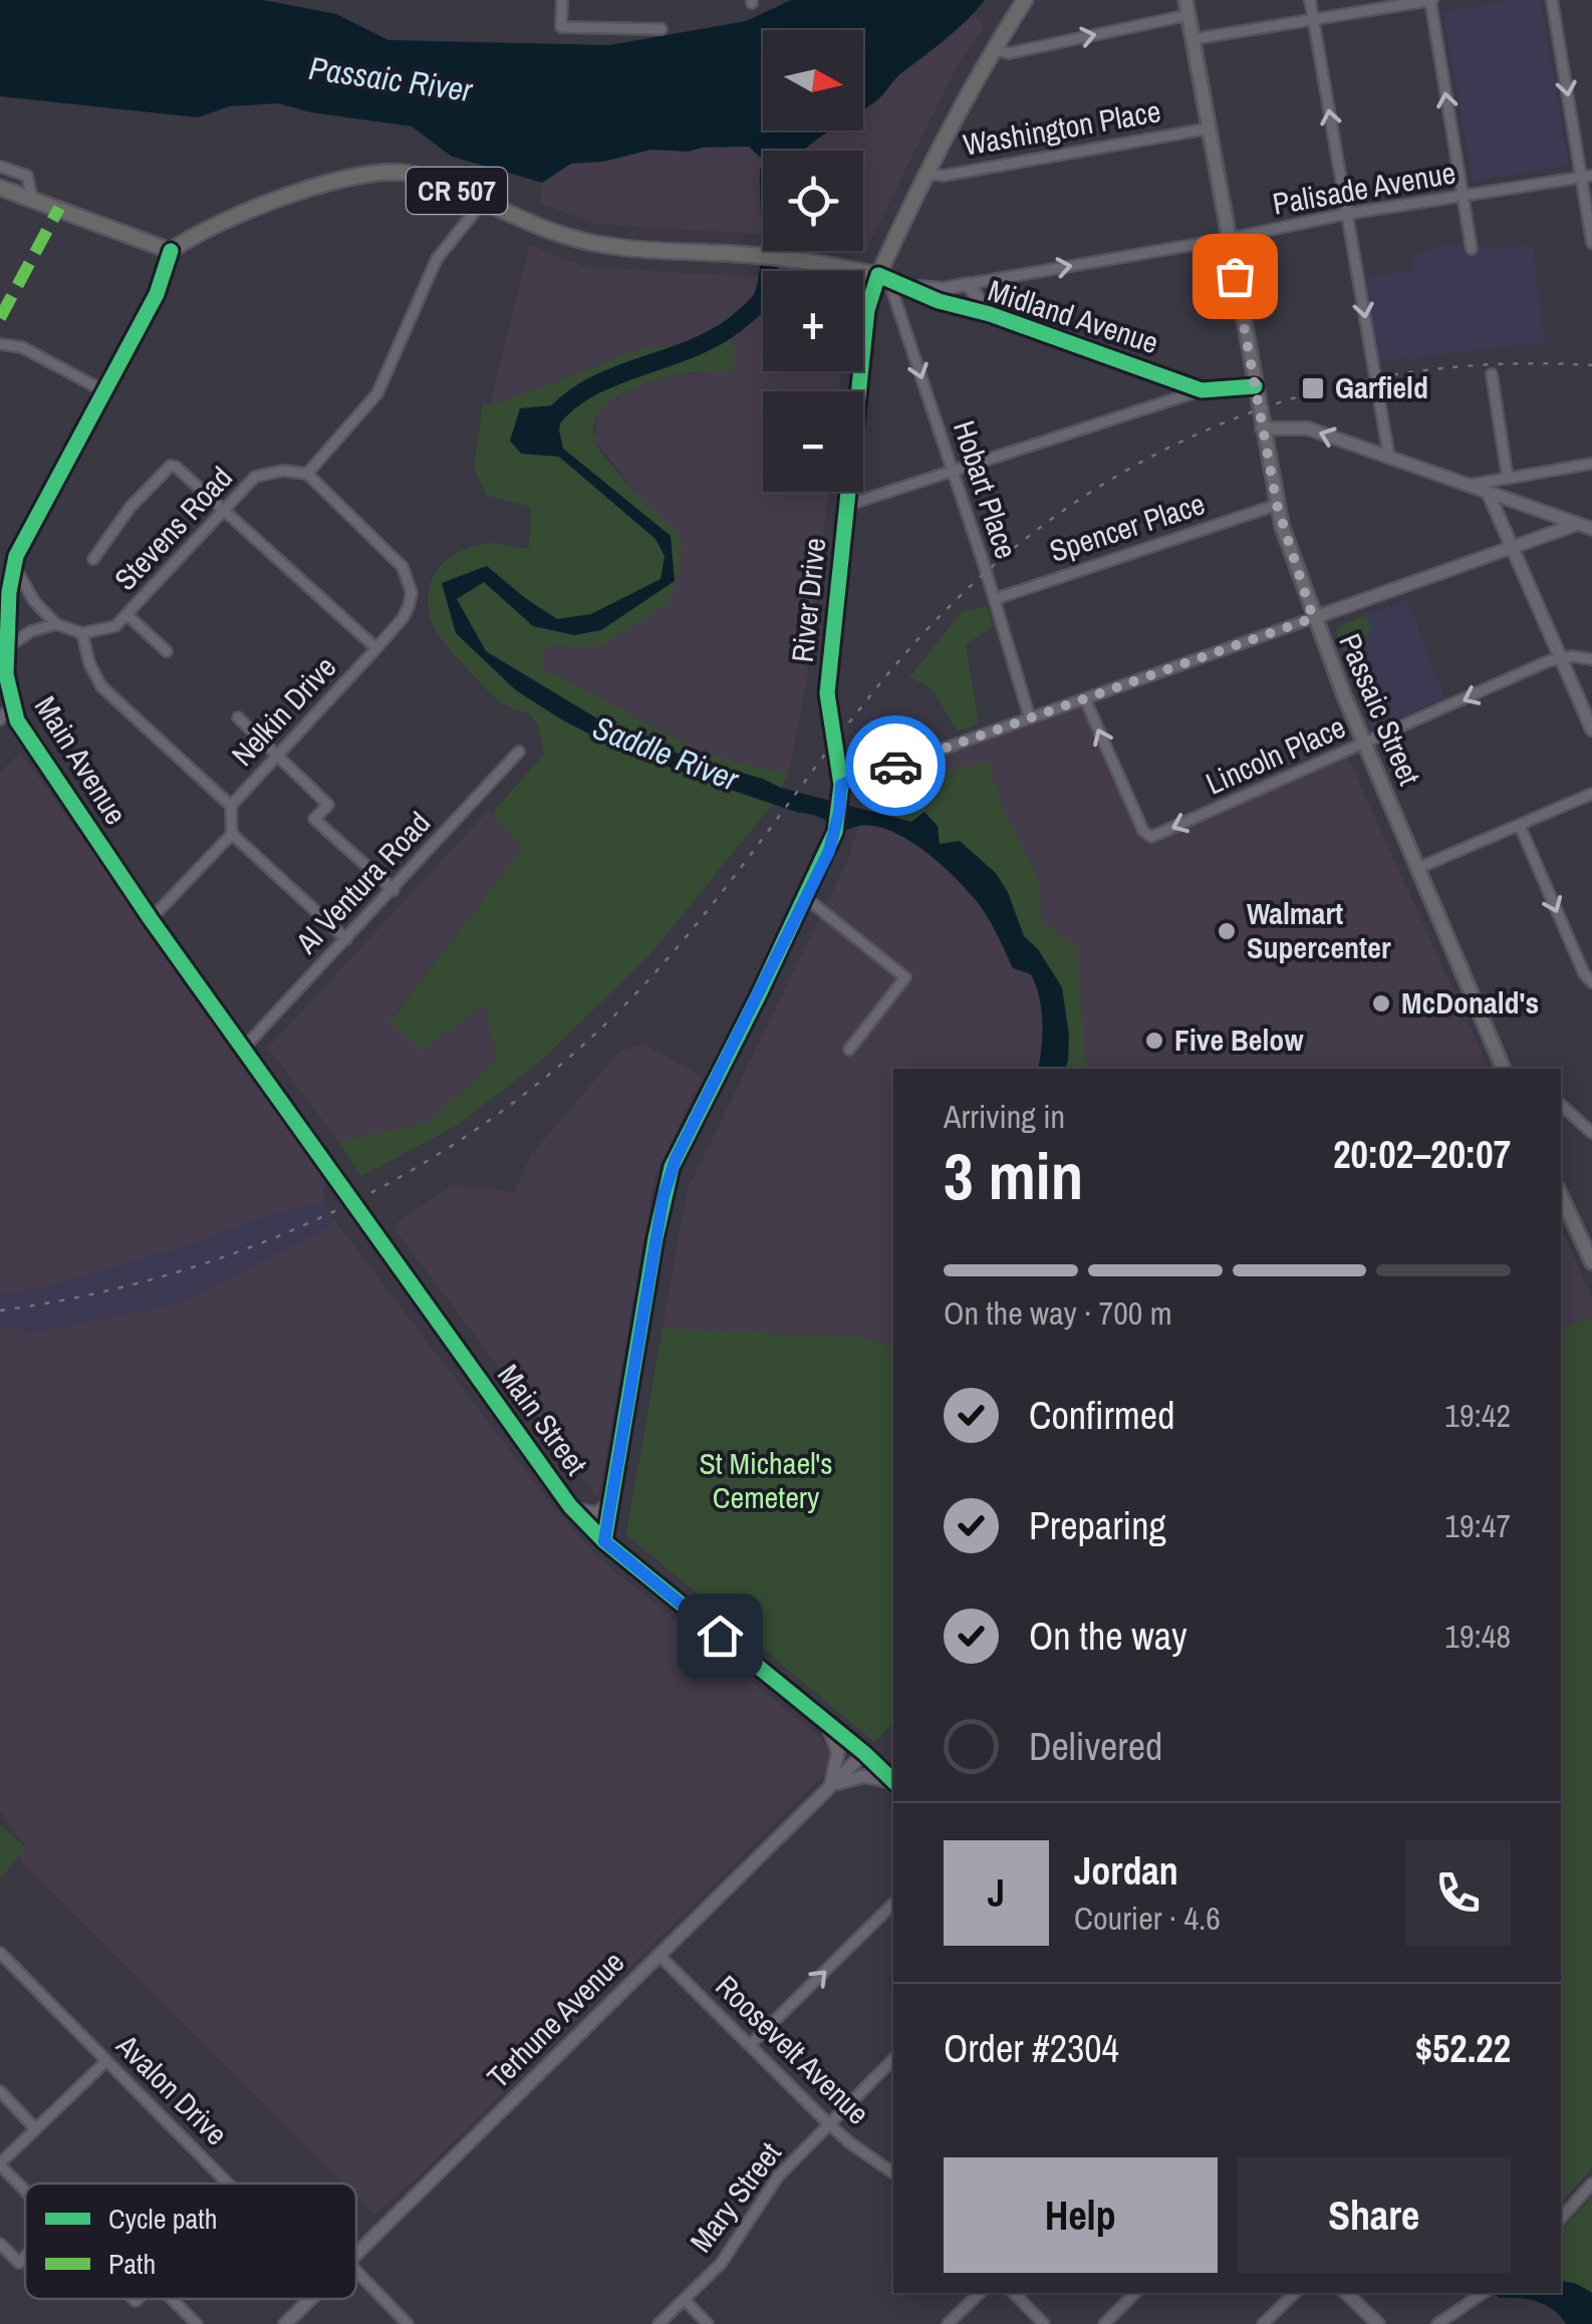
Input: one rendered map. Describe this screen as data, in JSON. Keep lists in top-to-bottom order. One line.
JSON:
{"streets":{"main road":["CR 507","Midland Avenue","River Drive","Passaic Street"],"street":["Washington Place","Palisade Avenue","Hobart Place","Spencer Place","Stevens Road","Nelkin Drive","Lincoln Place","Main Avenue","Al Ventura Road","Main Street","Terhune Avenue","Roosevelt Avenue","Avalon Drive","Mary Street"]},"crossings":[["Washington Place","River Drive"],["Washington Place","Passaic Street"],["Palisade Avenue","Midland Avenue"],["Palisade Avenue","Passaic Street"],["Midland Avenue","Hobart Place"],["Midland Avenue","River Drive"],["Midland Avenue","Passaic Street"],["Midland Avenue","Main Avenue"],["Hobart Place","Spencer Place"],["Hobart Place","River Drive"],["Spencer Place","Passaic Street"],["Stevens Road","Nelkin Drive"],["River Drive","Main Street"],["Passaic Street","Lincoln Place"],["Main Avenue","Al Ventura Road"],["Main Avenue","Main Street"],["Main Street","Terhune Avenue"],["Terhune Avenue","Roosevelt Avenue"],["Roosevelt Avenue","Mary Street"]],"one_way":["Palisade Avenue","Hobart Place"],"water":["Passaic River","Saddle River"],"parks":["St Michael's Cemetery"],"places":{"transit":["Garfield"],"other":["Walmart Supercenter","McDonald's","Five Below"]},"legend":["Cycle path","Path"],"north":"right","page":{"map_buttons":["+","−"],"heading":["3 min","Arriving in","20:02–20:07"],"panel":["Jordan","Courier · 4.6","Order #2304","$52.22"],"bar":"On the way · 700 m","list":[["Confirmed","19:42"],["Preparing","19:47"],["On the way","19:48"],"Delivered"],"round":"J","buttons":["Help","Share"]}}
